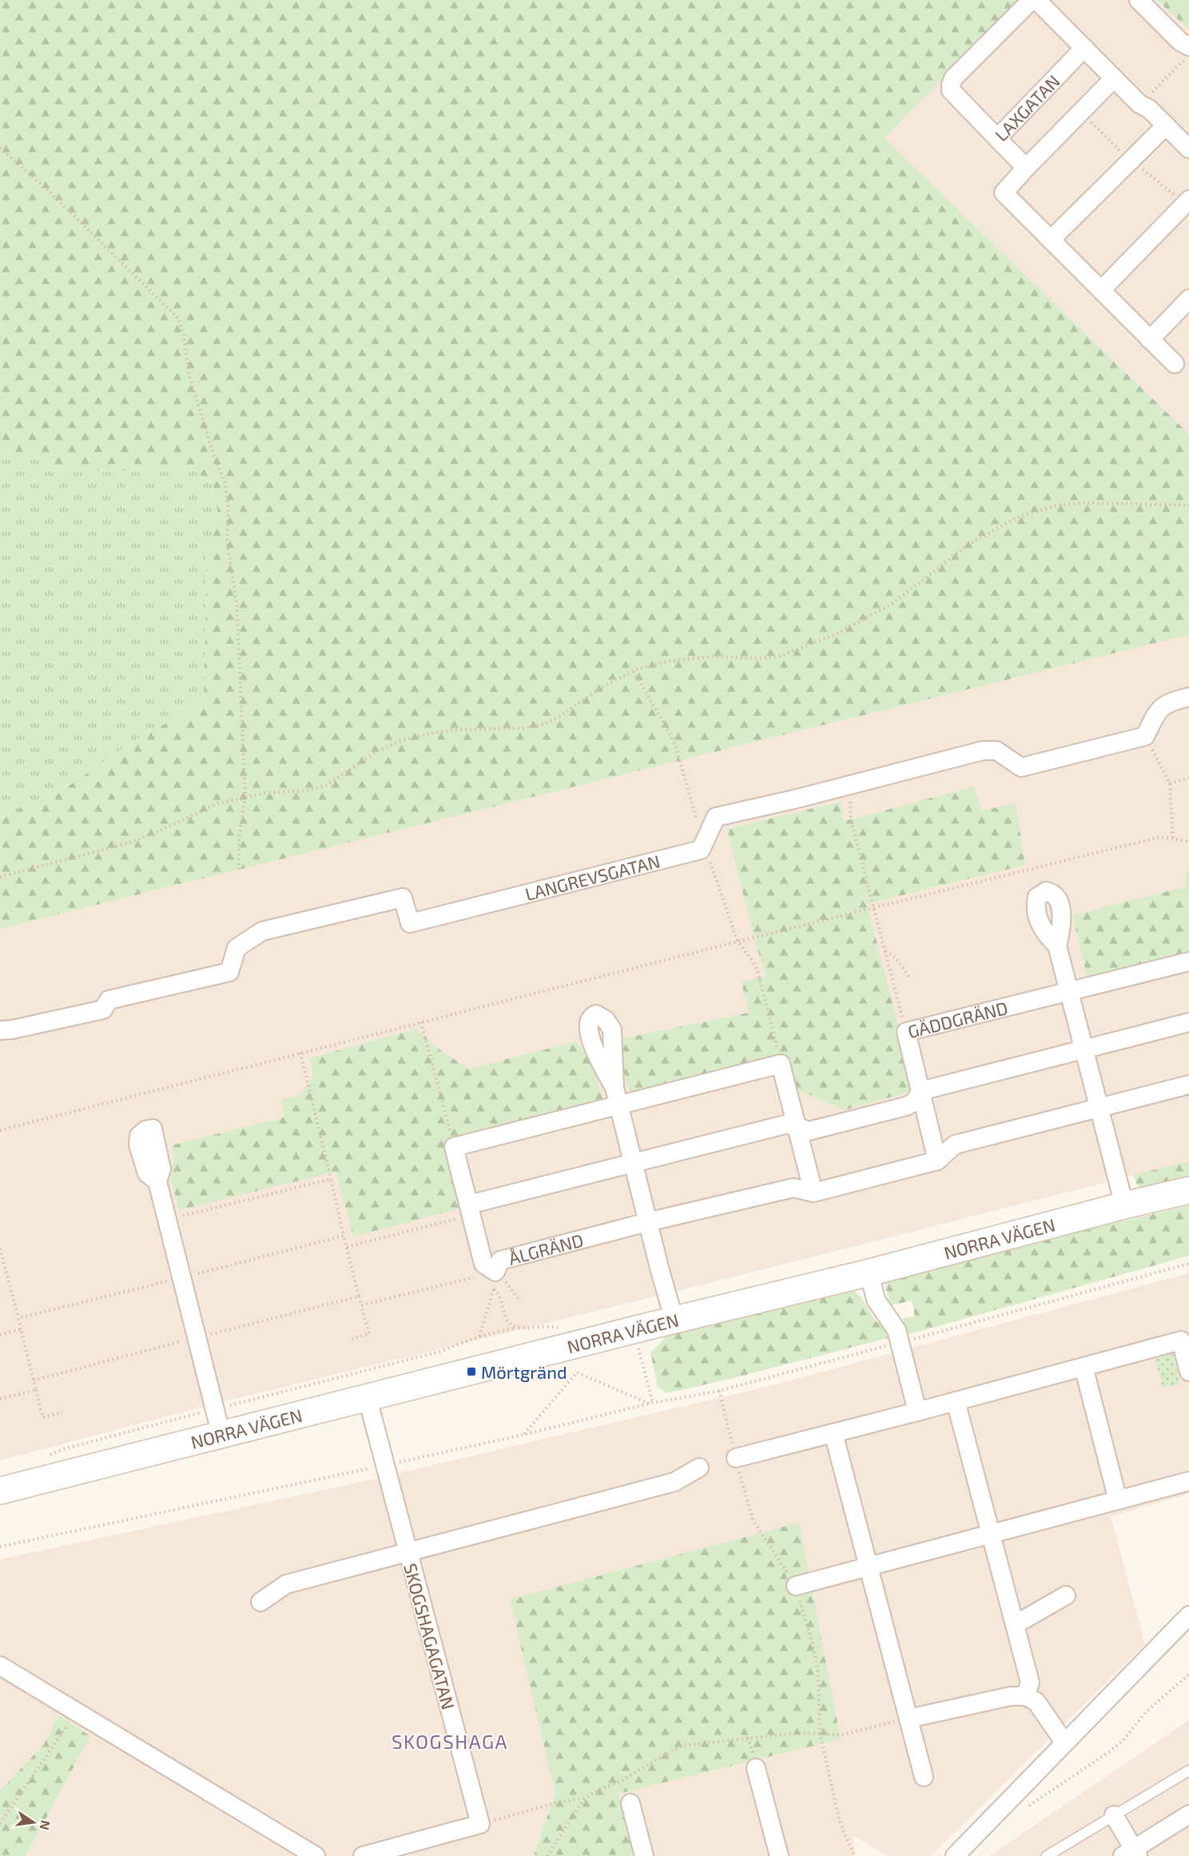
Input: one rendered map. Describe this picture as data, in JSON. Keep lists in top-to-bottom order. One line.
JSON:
{"streets":{"street":["LAXGATAN","LANGREVSGATAN","GÄDDGRÄND","NORRA VÄGEN","ÅLGRÄND","SKOGSHAGAGATAN"]},"crossings":[["NORRA VÄGEN","SKOGSHAGAGATAN"]],"districts":["SKOGSHAGA"],"places":{"transit":["Mörtgränd"]},"north":"right"}
